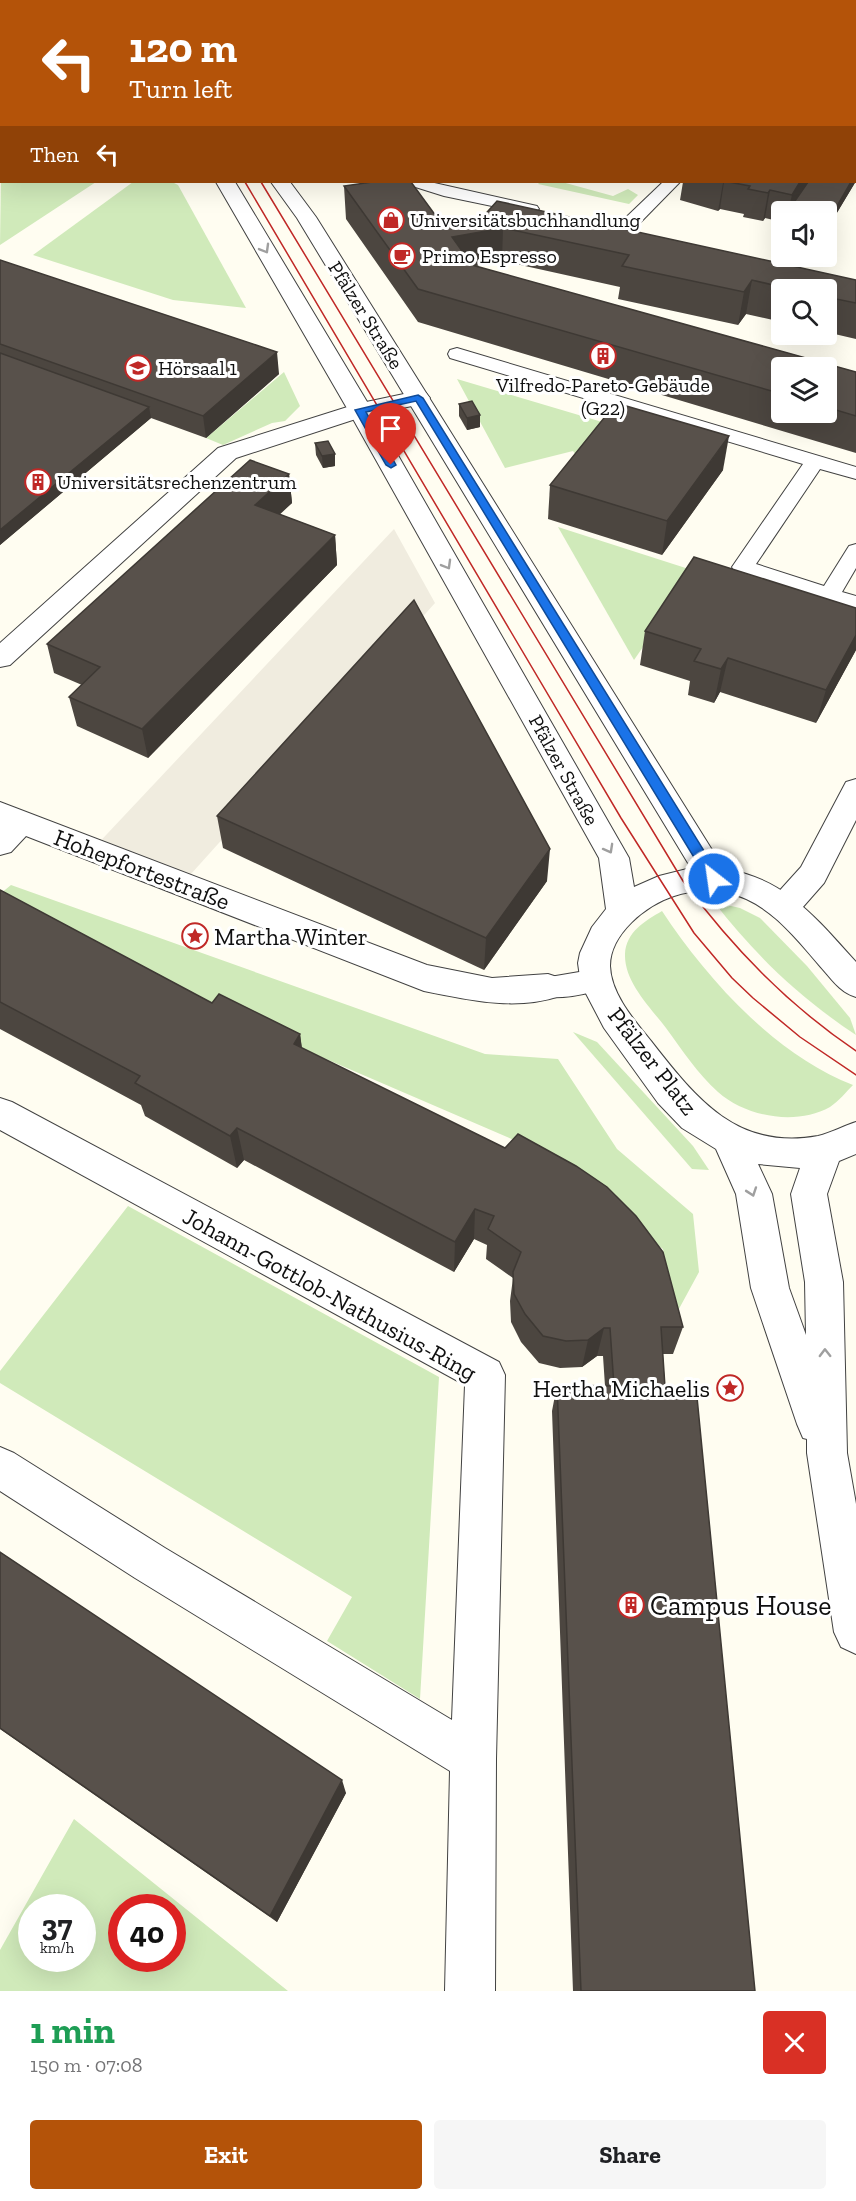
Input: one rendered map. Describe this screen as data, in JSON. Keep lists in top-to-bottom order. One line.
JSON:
{"streets":{"street":["Pfälzer Straße","Hohepfortestraße","Pfälzer Platz","Johann-Gottlob-Nathusius-Ring"]},"crossings":[["Pfälzer Straße","Pfälzer Platz"],["Hohepfortestraße","Pfälzer Platz"]],"places":{"shop":["Universitätsbuchhandlung"],"cafe":["Primo Espresso"],"building":["Vilfredo-Pareto-Gebäude (G22)","Universitätsrechenzentrum","Campus House"],"school or university":["Hörsaal 1"],"place":["Martha Winter","Hertha Michaelis"]},"page":{"turn":["120 m","Turn left"],"then":"Then","speed":"37 km/h","limit":"40","heading":["1 min","150 m · 07:08"],"buttons":["Exit","Share"]}}
